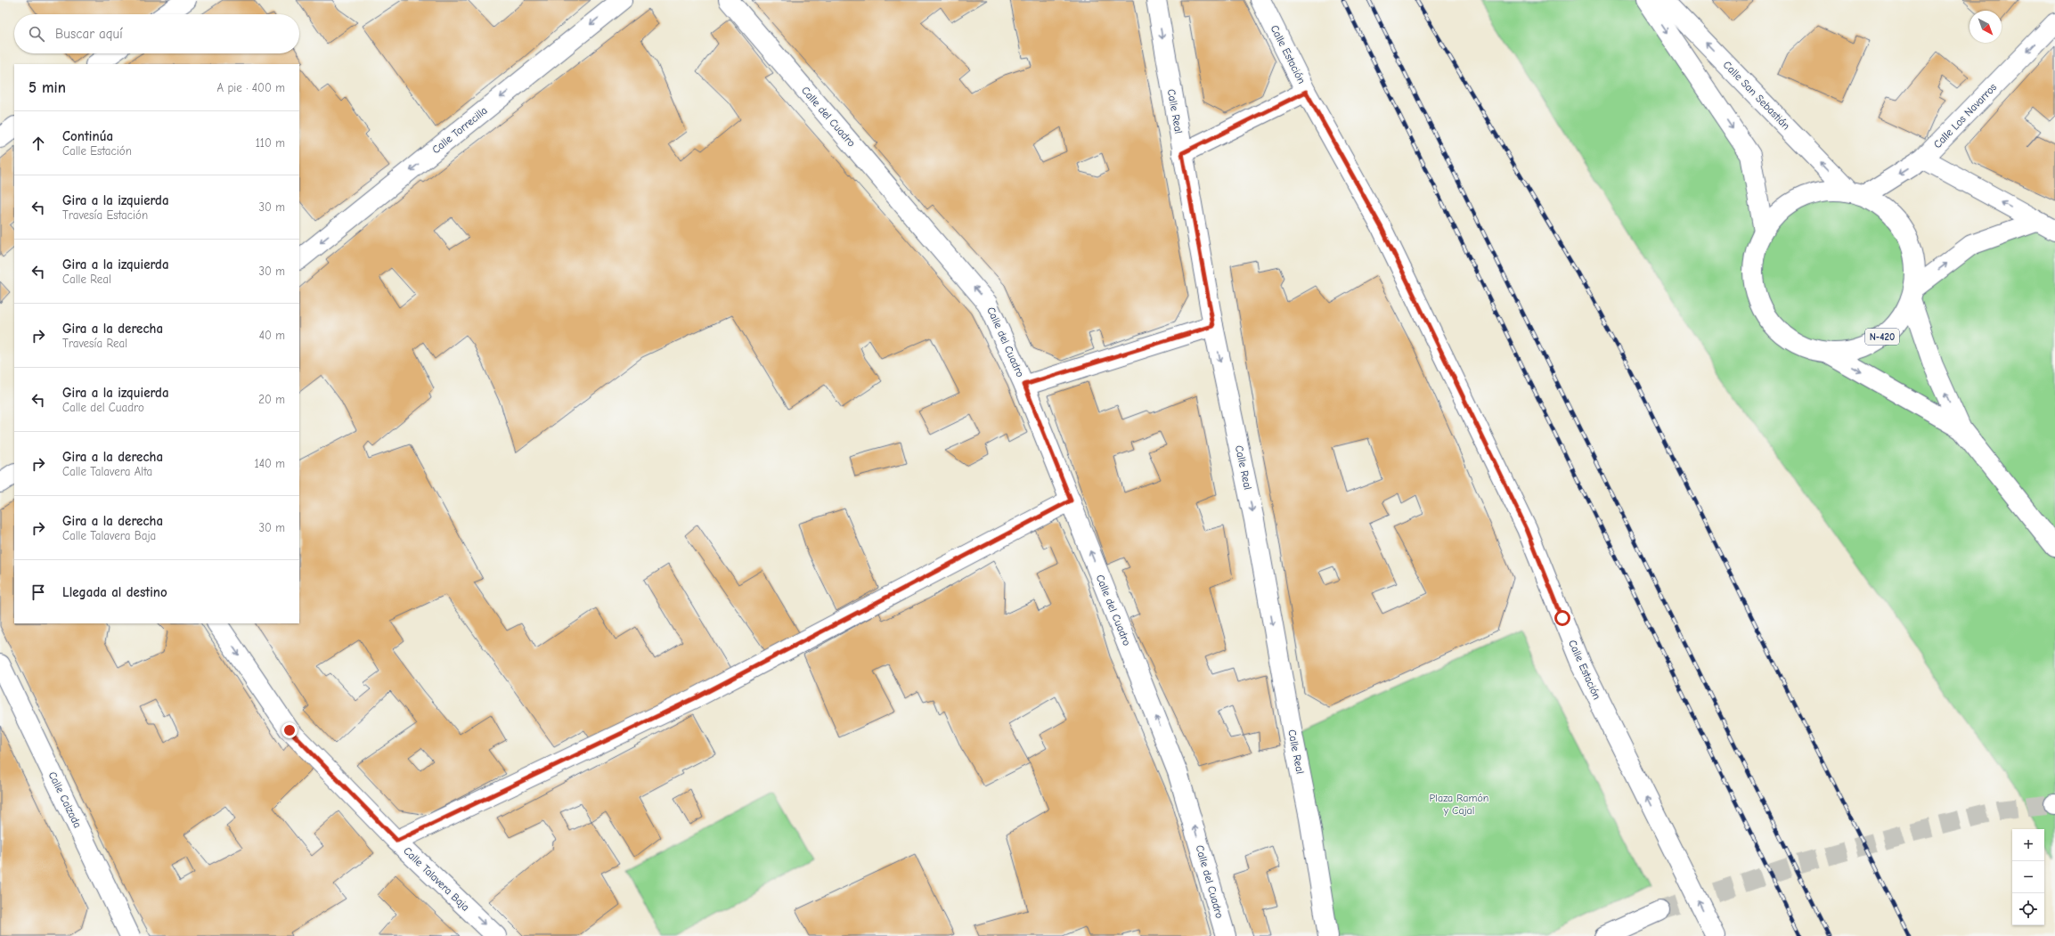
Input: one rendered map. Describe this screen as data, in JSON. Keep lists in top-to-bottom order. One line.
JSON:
{"streets":{"main road":["Calle Estación","Calle San Sebastián","Calle Real","Calle Los Navarros","Calle del Cuadro","Calle Torrecilla","N-420","Calle Calzada","Calle Talavera Baja"]},"crossings":[["Calle San Sebastián","Calle Los Navarros"],["Calle San Sebastián","N-420"],["Calle Los Navarros","N-420"]],"one_way":["Calle Estación","Calle Real","Calle del Cuadro","Calle Torrecilla","Calle Talavera Baja"],"parks":["Plaza Ramón y Cajal"],"north":"bottom right","page":{"search":"Buscar aquí","heading":["5 min","A pie · 400 m"],"list":[["Continúa","Calle Estación","110 m"],["Gira a la izquierda","Travesía Estación","30 m"],["Gira a la izquierda","Calle Real","30 m"],["Gira a la derecha","Travesía Real","40 m"],["Gira a la izquierda","Calle del Cuadro","20 m"],["Gira a la derecha","Calle Talavera Alta","140 m"],["Gira a la derecha","Calle Talavera Baja","30 m"],"Llegada al destino"],"map_buttons":["+","−"]}}
